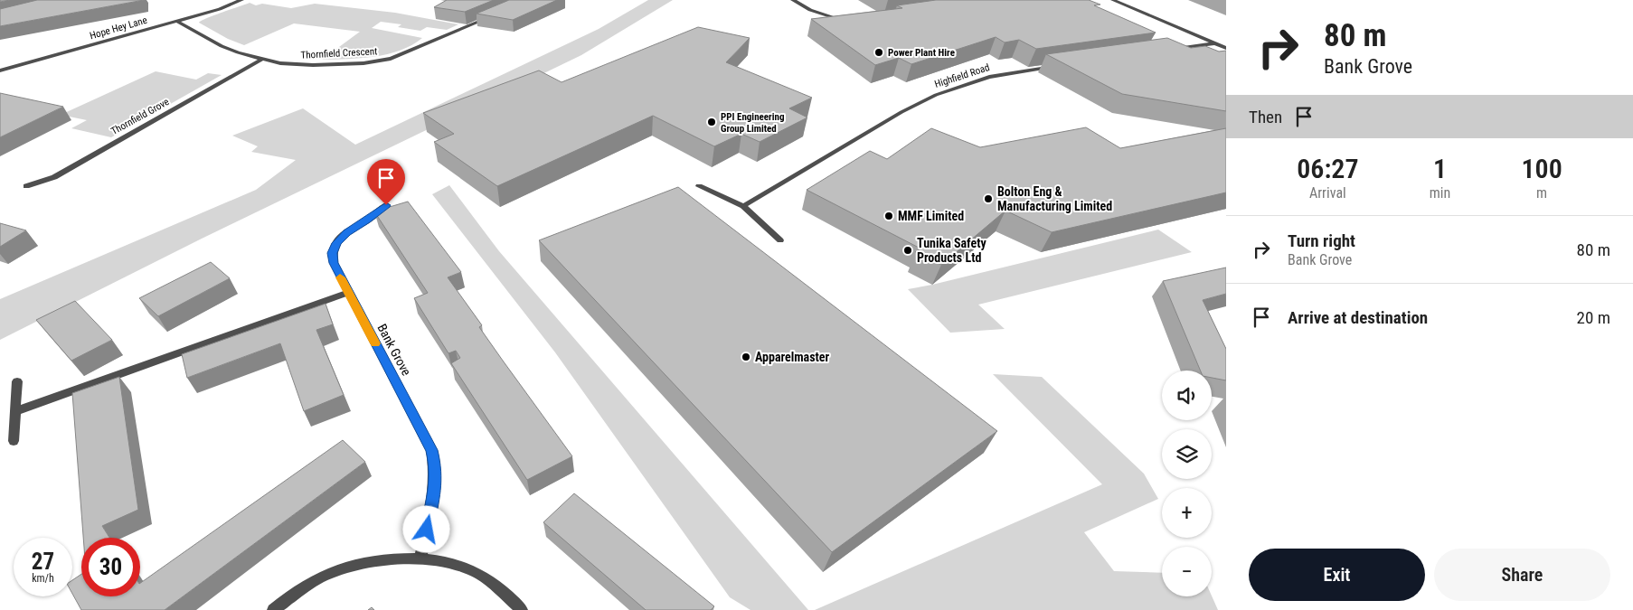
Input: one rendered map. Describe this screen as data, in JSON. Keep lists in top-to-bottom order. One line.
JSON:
{"streets":{"street":["Hope Hey Lane","Thornfield Crescent","Highfield Road","Thornfield Grove","Bank Grove"]},"crossings":[["Hope Hey Lane","Thornfield Crescent"],["Thornfield Crescent","Thornfield Grove"]],"places":["Power Plant Hire","PPI Engineering Group Limited","Bolton Eng & Manufacturing Limited","MMF Limited","Tunika Safety Products Ltd","Apparelmaster"],"page":{"turn":["80 m","Bank Grove"],"then":"Then","eta":["06:27","Arrival","1","min","100","m"],"list":[{"name":"Turn right","note":"Bank Grove","value":"80 m"},{"name":"Arrive at destination","value":"20 m"}],"map_buttons":["+","−"],"speed":"27 km/h","limit":"30","buttons":["Exit","Share"]}}
